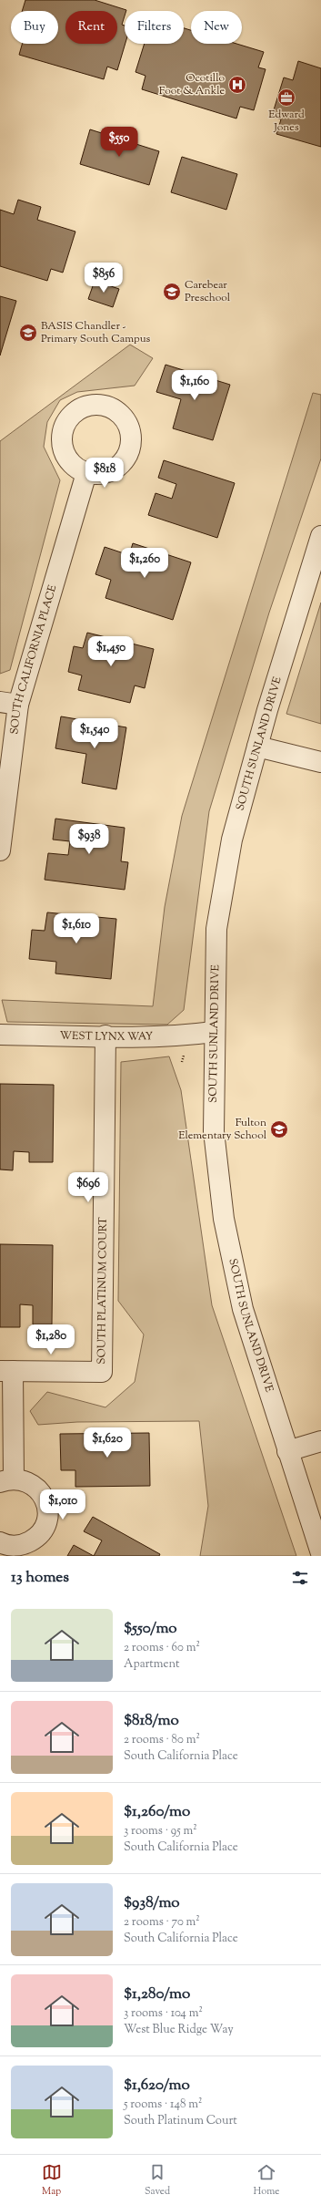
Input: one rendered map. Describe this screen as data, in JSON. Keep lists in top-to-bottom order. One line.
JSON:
{"streets":{"street":["SOUTH CALIFORNIA PLACE","SOUTH SUNLAND DRIVE","WEST LYNX WAY","SOUTH PLATINUM COURT"]},"crossings":[["SOUTH SUNLAND DRIVE","WEST LYNX WAY"],["WEST LYNX WAY","SOUTH PLATINUM COURT"]],"places":{"hospital":["Ocotillo Foot & Ankle"],"office":["Edward Jones"],"school or university":["Carebear Preschool","BASIS Chandler - Primary South Campus","Fulton Elementary School"]},"page":{"chip":["Buy","Rent","Filters","New"],"price":["$550","$856","$1,160","$818","$1,260","$1,450","$1,540","$938","$1,610","$696","$1,280","$1,620","$1,010"],"heading":"13 homes","list":[{"name":"$550/mo","note":"2 rooms · 60 m² · Apartment"},{"name":"$818/mo","note":"2 rooms · 80 m² · South California Place"},{"name":"$1,260/mo","note":"3 rooms · 95 m² · South California Place"},{"name":"$938/mo","note":"2 rooms · 70 m² · South California Place"},{"name":"$1,280/mo","note":"3 rooms · 104 m² · West Blue Ridge Way"},{"name":"$1,620/mo","note":"5 rooms · 148 m² · South Platinum Court"}],"tabs":["Map","Saved","Home"]}}
